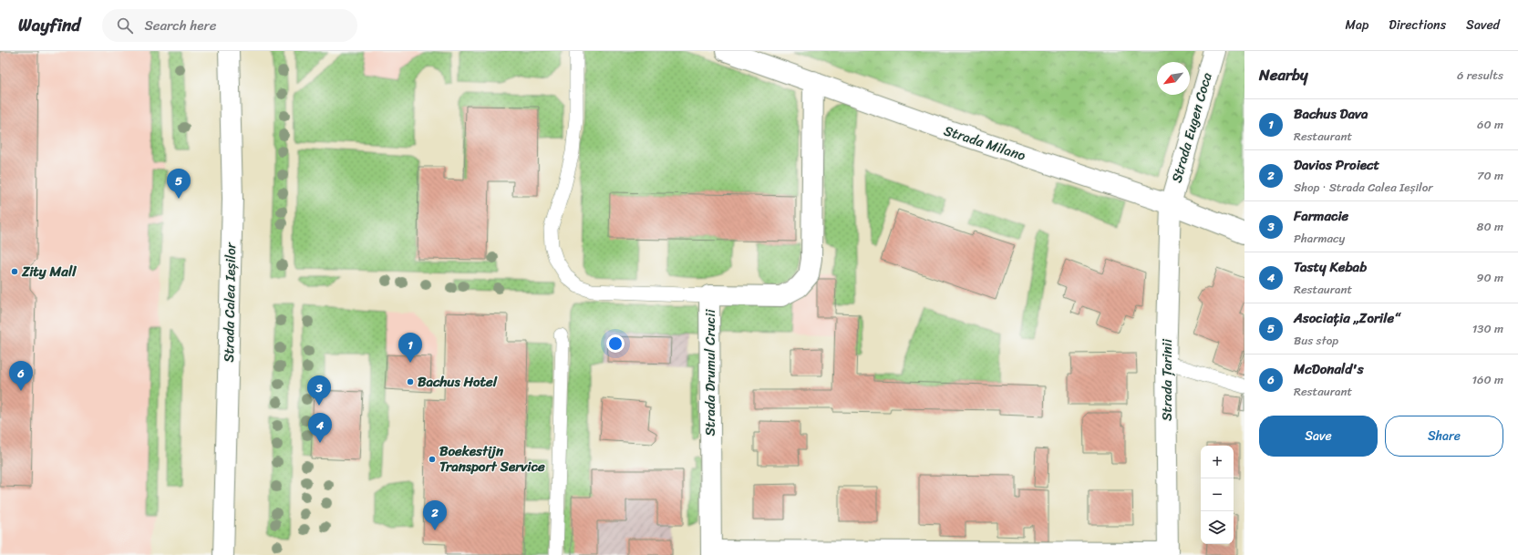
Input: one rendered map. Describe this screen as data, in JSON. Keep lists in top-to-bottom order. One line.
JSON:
{"streets":{"street":["Strada Eugen Coca","Strada Milano","Strada Calea Ieșilor","Strada Drumul Crucii","Strada Țarinii"]},"crossings":[["Strada Eugen Coca","Strada Milano"],["Strada Eugen Coca","Strada Țarinii"],["Strada Milano","Strada Drumul Crucii"],["Strada Milano","Strada Țarinii"]],"places":["Zity Mall","Bachus Hotel","Boekestijn Transport Service"],"north":"bottom left","page":{"header":"Wayfind","search":"Search here","nav":["Map","Directions","Saved"],"heading":["Nearby","6 results"],"list":[{"mark":"1","name":"Bachus Dava","note":"Restaurant","value":"60 m"},{"mark":"2","name":"Davios Proiect","note":"Shop · Strada Calea Ieșilor","value":"70 m"},{"mark":"3","name":"Farmacie","note":"Pharmacy","value":"80 m"},{"mark":"4","name":"Tasty Kebab","note":"Restaurant","value":"90 m"},{"mark":"5","name":"Asociația „Zorile“","note":"Bus stop","value":"130 m"},{"mark":"6","name":"McDonald's","note":"Restaurant","value":"160 m"}],"pins":["5","1","6","3","4","2"],"buttons":["Save","Share"],"map_buttons":["+","−"]}}
